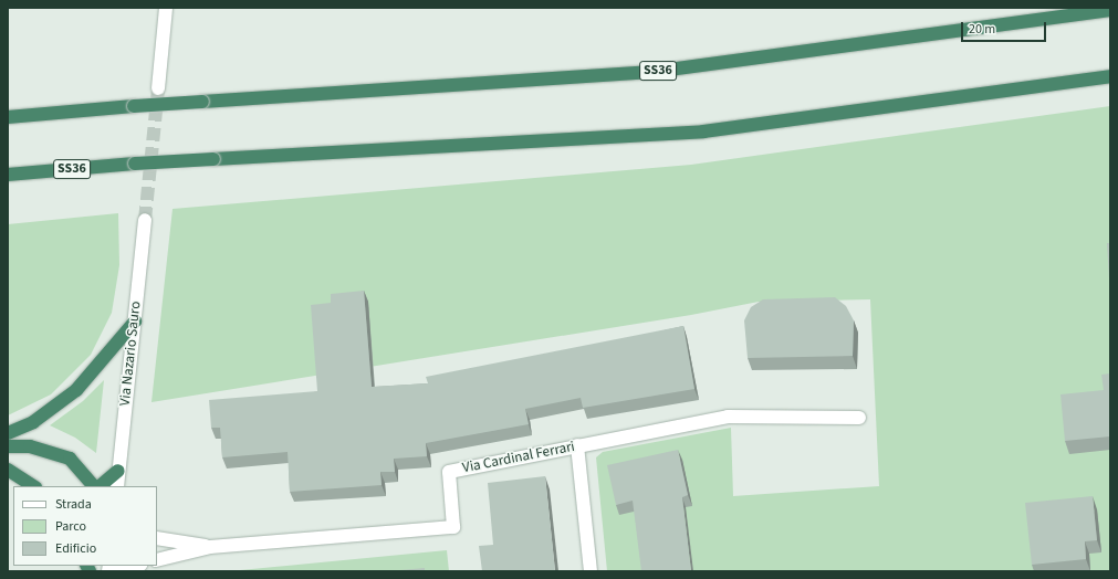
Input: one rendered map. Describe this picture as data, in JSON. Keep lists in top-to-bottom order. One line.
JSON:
{"streets":{"highway":["SS36"],"street":["Via Nazario Sauro","Via Cardinal Ferrari"]},"legend":["Strada","Parco","Edificio"],"scale_bar":"20 m"}
